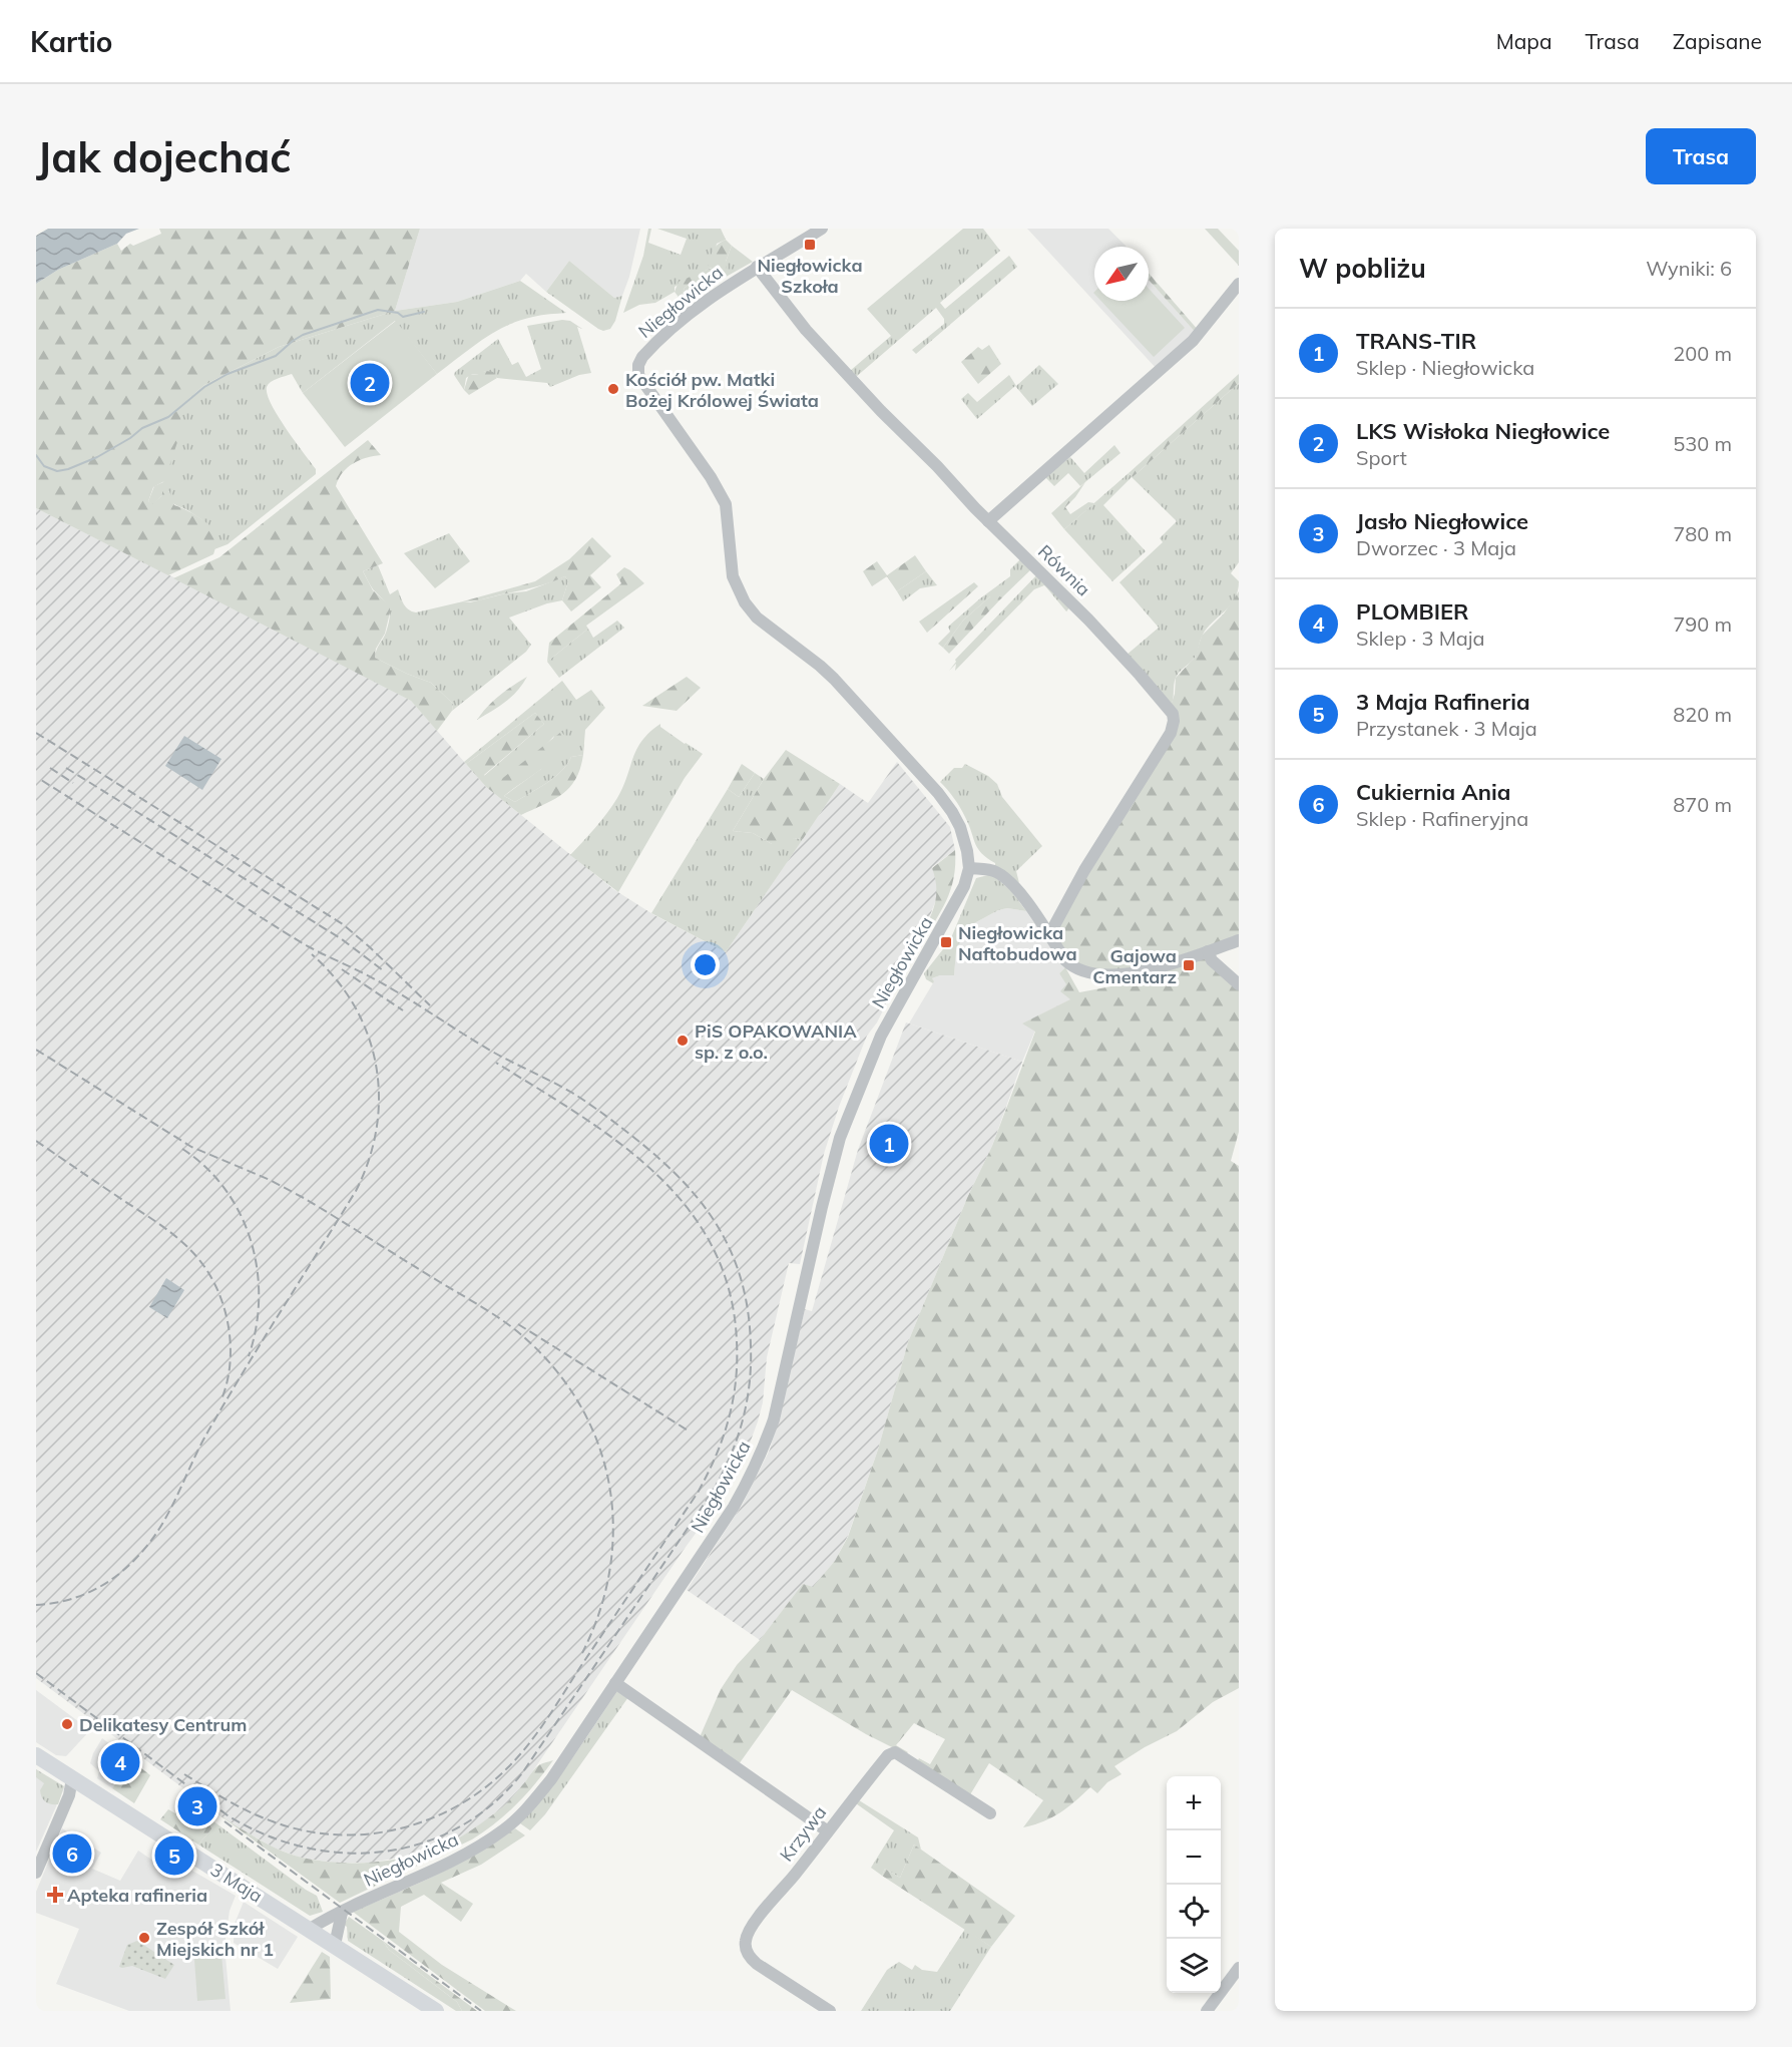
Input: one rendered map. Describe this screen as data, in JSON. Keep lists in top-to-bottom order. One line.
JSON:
{"streets":{"main road":["3 Maja"],"street":["Niegłowicka","Równia","Krzywa"]},"crossings":[["Niegłowicka","Równia"],["Niegłowicka","3 Maja"]],"places":{"transit":["Niegłowicka Szkoła","Niegłowicka Naftobudowa","Gajowa Cmentarz"],"other":["Kościół pw. Matki Bożej Królowej Świata","PiS OPAKOWANIA sp. z o.o.","Delikatesy Centrum","Zespół Szkół Miejskich nr 1"],"health":["Apteka rafineria"]},"north":"bottom left","page":{"header":"Kartio","nav":["Mapa","Trasa","Zapisane"],"buttons":"Trasa","title":"Jak dojechać","heading":["W pobliżu","Wyniki: 6"],"list":[{"mark":"1","name":"TRANS-TIR","note":"Sklep · Niegłowicka","value":"200 m"},{"mark":"2","name":"LKS Wisłoka Niegłowice","note":"Sport","value":"530 m"},{"mark":"3","name":"Jasło Niegłowice","note":"Dworzec · 3 Maja","value":"780 m"},{"mark":"4","name":"PLOMBIER","note":"Sklep · 3 Maja","value":"790 m"},{"mark":"5","name":"3 Maja Rafineria","note":"Przystanek · 3 Maja","value":"820 m"},{"mark":"6","name":"Cukiernia Ania","note":"Sklep · Rafineryjna","value":"870 m"}],"pins":["2","1","4","3","6","5"],"map_buttons":["+","−"]}}
